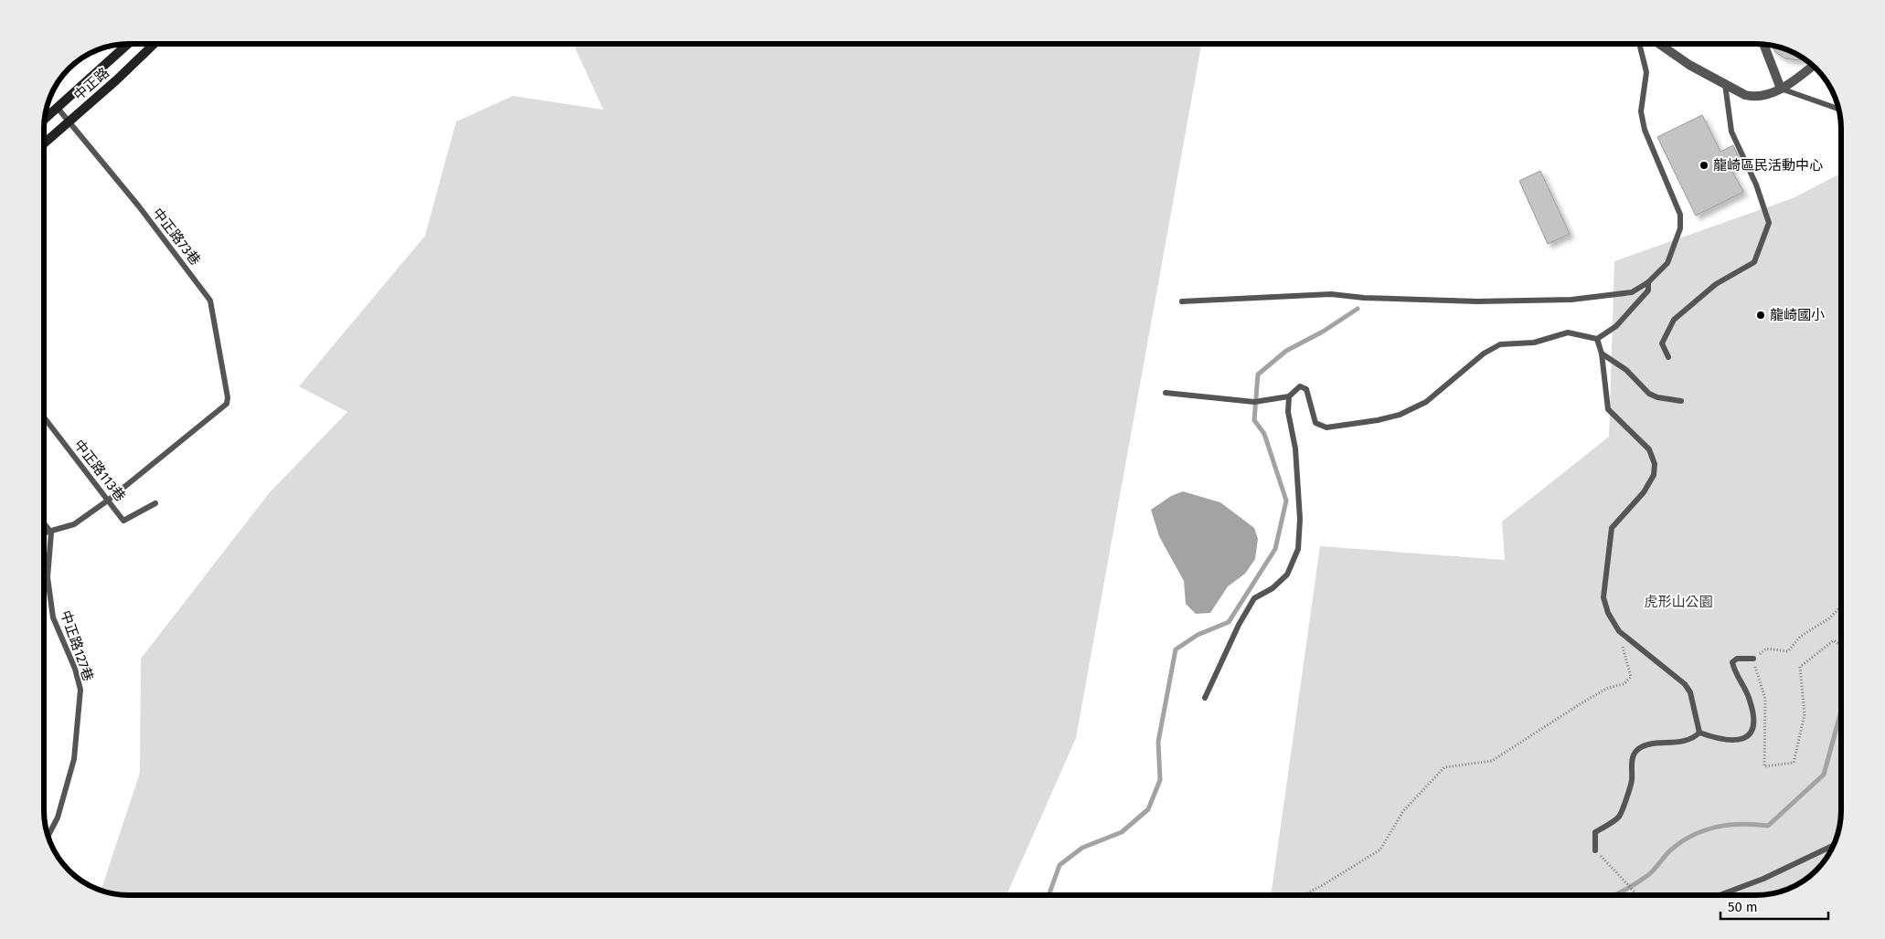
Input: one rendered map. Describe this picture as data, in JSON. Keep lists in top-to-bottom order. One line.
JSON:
{"streets":{"main road":["中正路"],"lane":["中正路73巷","中正路113巷","中正路127巷"]},"crossings":[["中正路","中正路73巷"],["中正路73巷","中正路113巷"]],"parks":["虎形山公園"],"places":["龍崎區民活動中心","龍崎國小"],"scale_bar":"50 m"}
